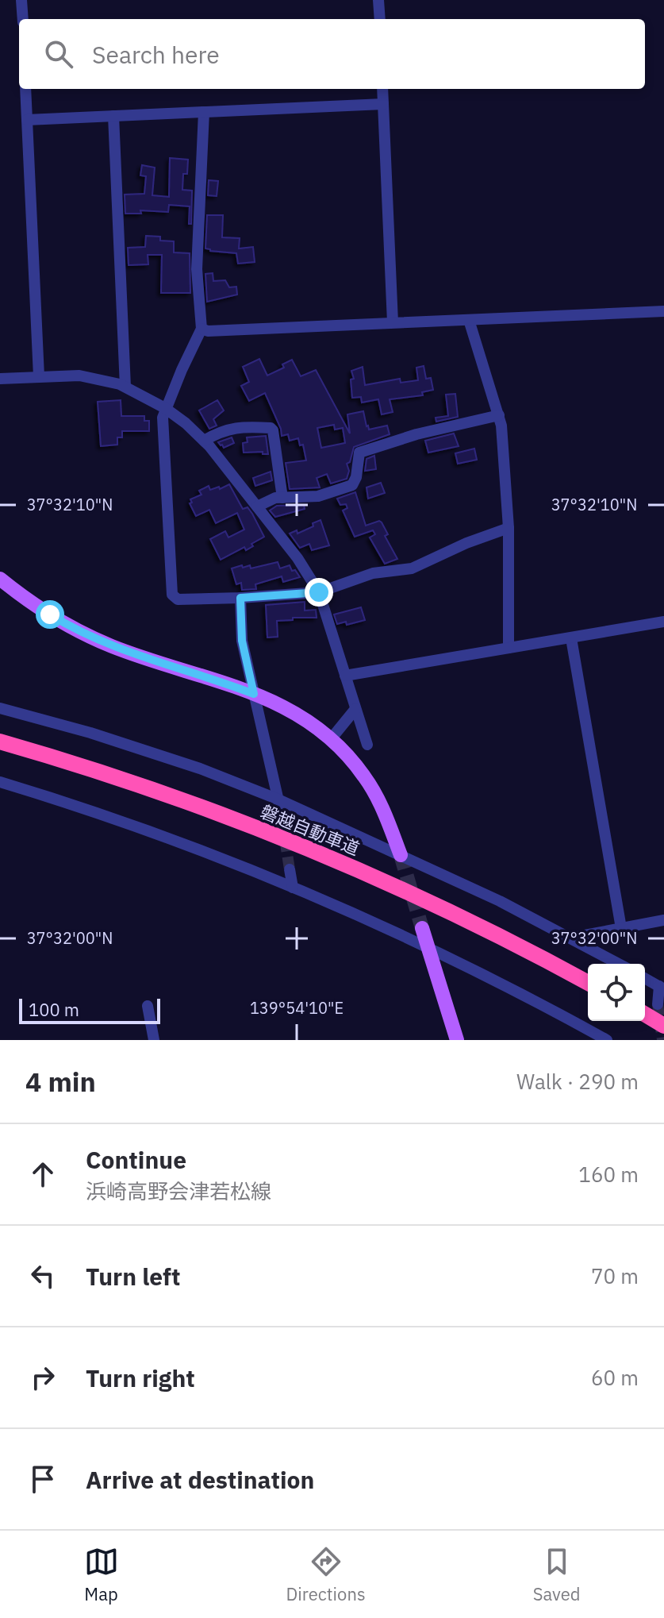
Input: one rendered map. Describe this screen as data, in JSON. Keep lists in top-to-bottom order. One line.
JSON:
{"streets":{"highway":["磐越自動車道"]},"scale_bar":"100 m","page":{"search":"Search here","scale":"100 m","heading":["4 min","Walk · 290 m"],"list":[["Continue","浜崎高野会津若松線","160 m"],["Turn left","70 m"],["Turn right","60 m"],"Arrive at destination"],"nav":["Map","Directions","Saved"]},"coordinates":["37°32'10\"N","37°32'00\"N","139°54'10\"E"]}
